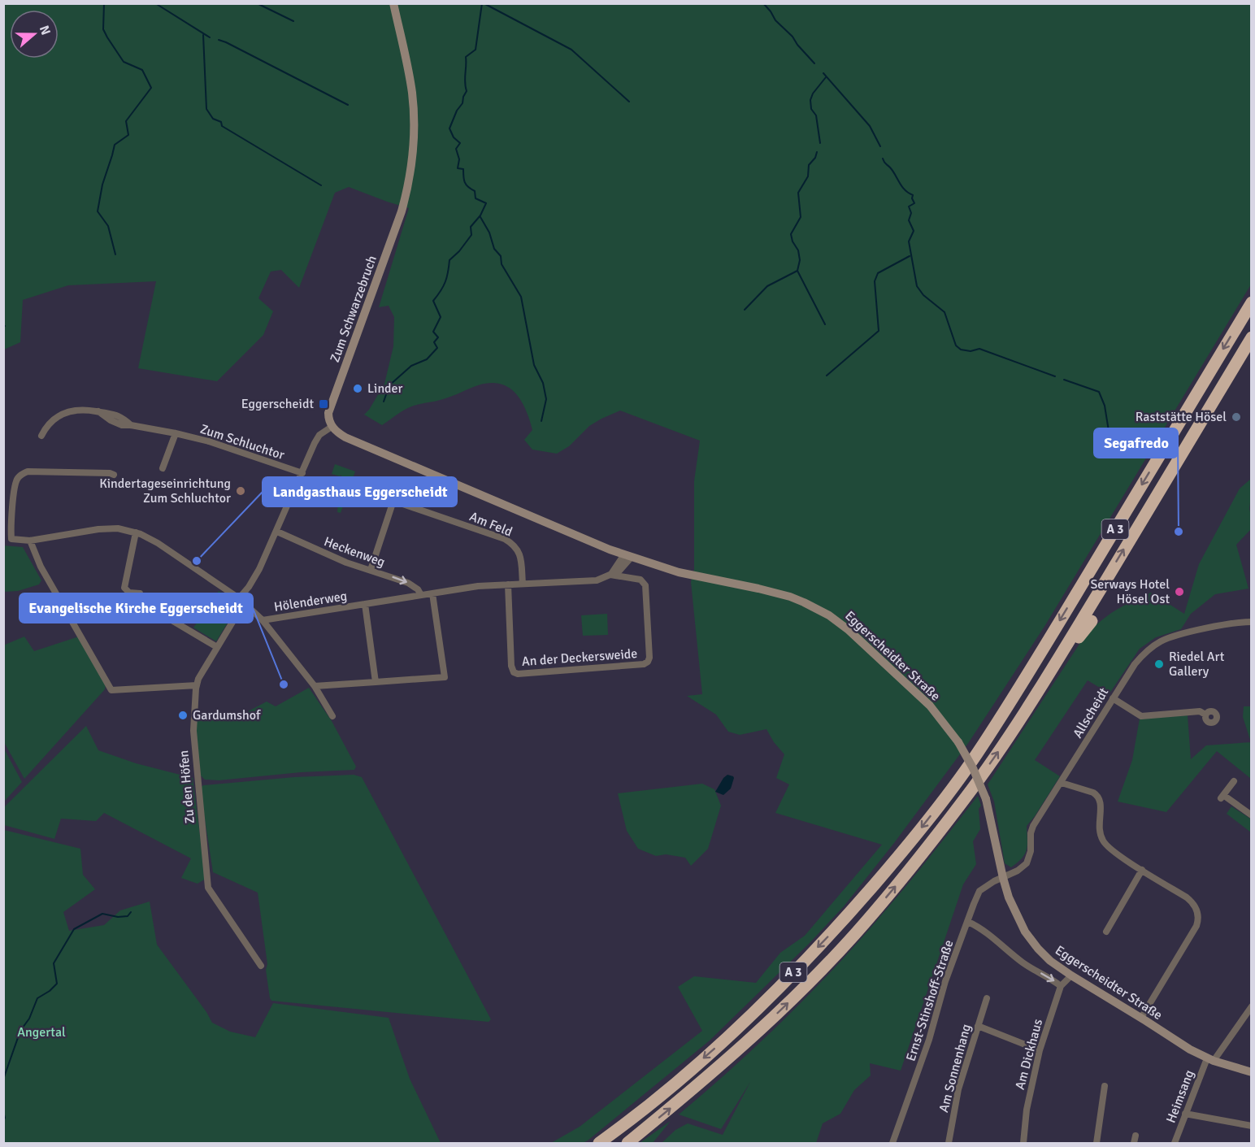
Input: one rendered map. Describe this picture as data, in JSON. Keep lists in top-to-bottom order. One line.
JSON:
{"streets":{"highway":["A 3"],"street":["Zum Schwarzebruch","Zum Schluchtor","Am Feld","Heckenweg","Hölenderweg","Eggerscheidter Straße","An der Deckersweide","Allscheidt","Zu den Höfen","Ernst-Stinshoff-Straße","Am Dickhaus","Am Sonnenhang","Heimsang"]},"crossings":[["Zum Schwarzebruch","Eggerscheidter Straße"],["Am Feld","Hölenderweg"],["Heckenweg","Hölenderweg"],["Hölenderweg","Eggerscheidter Straße"],["Hölenderweg","An der Deckersweide"],["Hölenderweg","Zu den Höfen"],["Eggerscheidter Straße","Allscheidt"],["Eggerscheidter Straße","Ernst-Stinshoff-Straße"],["Eggerscheidter Straße","Am Dickhaus"],["Eggerscheidter Straße","Heimsang"],["Allscheidt","Ernst-Stinshoff-Straße"]],"one_way":["Heckenweg"],"parks":["Angertal"],"places":{"other":["Linder","Raststätte Hösel","Kindertageseinrichtung Zum Schluchtor","Segafredo","Landgasthaus Eggerscheidt","Serways Hotel Hösel Ost","Riedel Art Gallery","Evangelische Kirche Eggerscheidt","Gardumshof"],"transit":["Eggerscheidt"]},"north":"right"}
